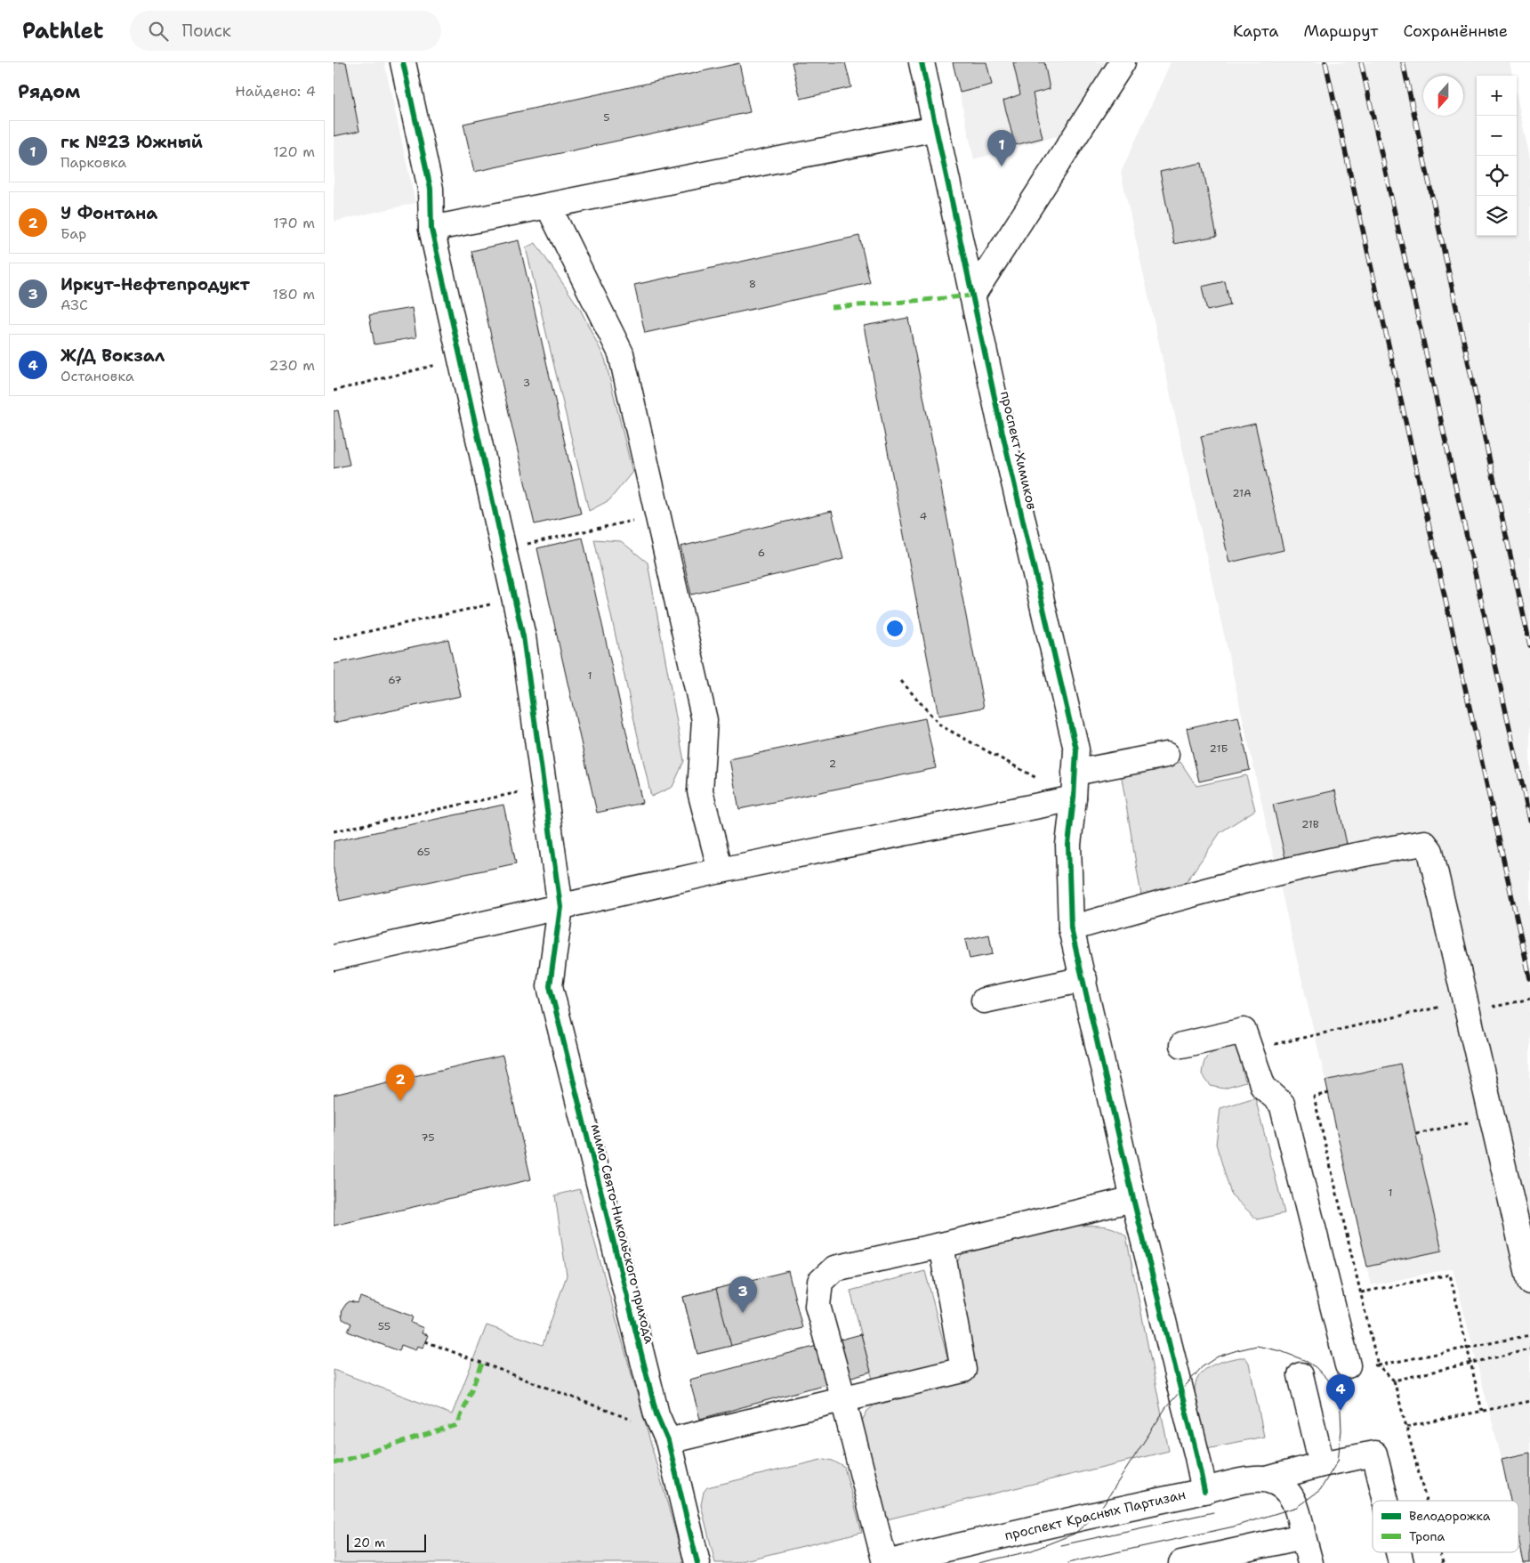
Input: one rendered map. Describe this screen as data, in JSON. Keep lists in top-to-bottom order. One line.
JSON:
{"streets":{"street":["проспект Химиков","мимо Свято-Никольского прихода","проспект Красных Партизан"]},"crossings":[["проспект Химиков","проспект Красных Партизан"]],"house_numbers":["5","8","3","21А","4","6","1","67","21Б","2","21В","65","75","1","55"],"legend":["Велодорожка","Тропа"],"scale_bar":"20 m","north":"bottom","page":{"header":"Pathlet","search":"Поиск","nav":["Карта","Маршрут","Сохранённые"],"heading":["Рядом","Найдено: 4"],"map_buttons":["+","−"],"list":[{"mark":"1","name":"гк №23 Южный","note":"Парковка","value":"120 m"},{"mark":"2","name":"У Фонтана","note":"Бар","value":"170 m"},{"mark":"3","name":"Иркут-Нефтепродукт","note":"АЗС","value":"180 m"},{"mark":"4","name":"Ж/Д Вокзал","note":"Остановка","value":"230 m"}],"pins":["1","2","3","4"],"scale":"20 m"}}
